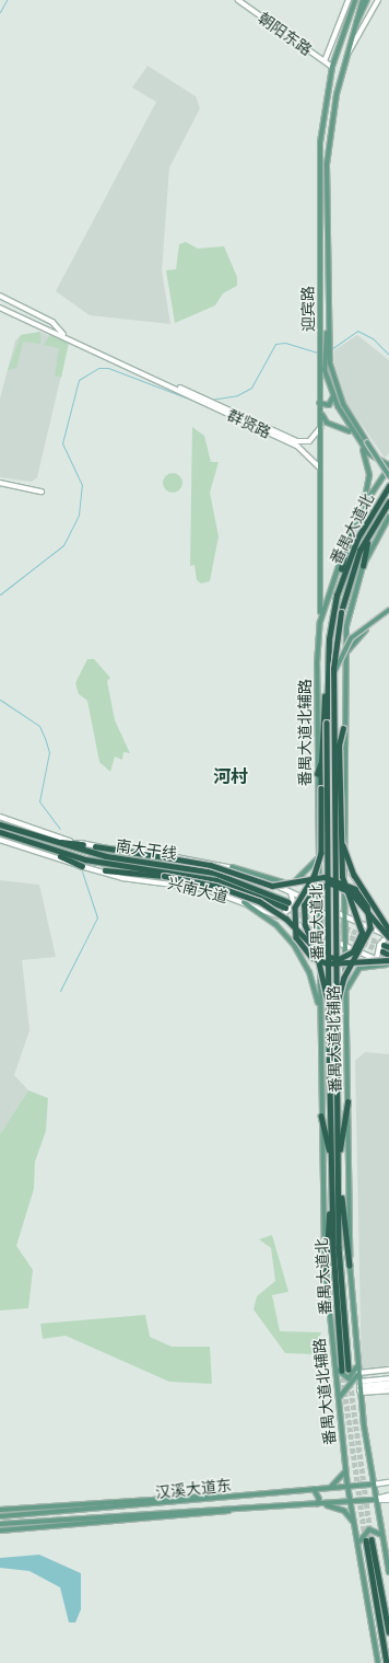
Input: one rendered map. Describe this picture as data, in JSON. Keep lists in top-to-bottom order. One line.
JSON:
{"streets":{"highway":["番禺大道北","南大干线"],"main road":["迎宾路","番禺大道北辅路","番禺大道北铺路","汉溪大道东"],"street":["朝阳东路","群贤路","兴南大道"]},"crossings":[["朝阳东路","迎宾路"],["迎宾路","群贤路"],["迎宾路","番禺大道北辅路"],["番禺大道北辅路","兴南大道"],["番禺大道北辅路","番禺大道北铺路"],["番禺大道北辅路","汉溪大道东"],["兴南大道","番禺大道北铺路"]],"districts":["河村"]}
